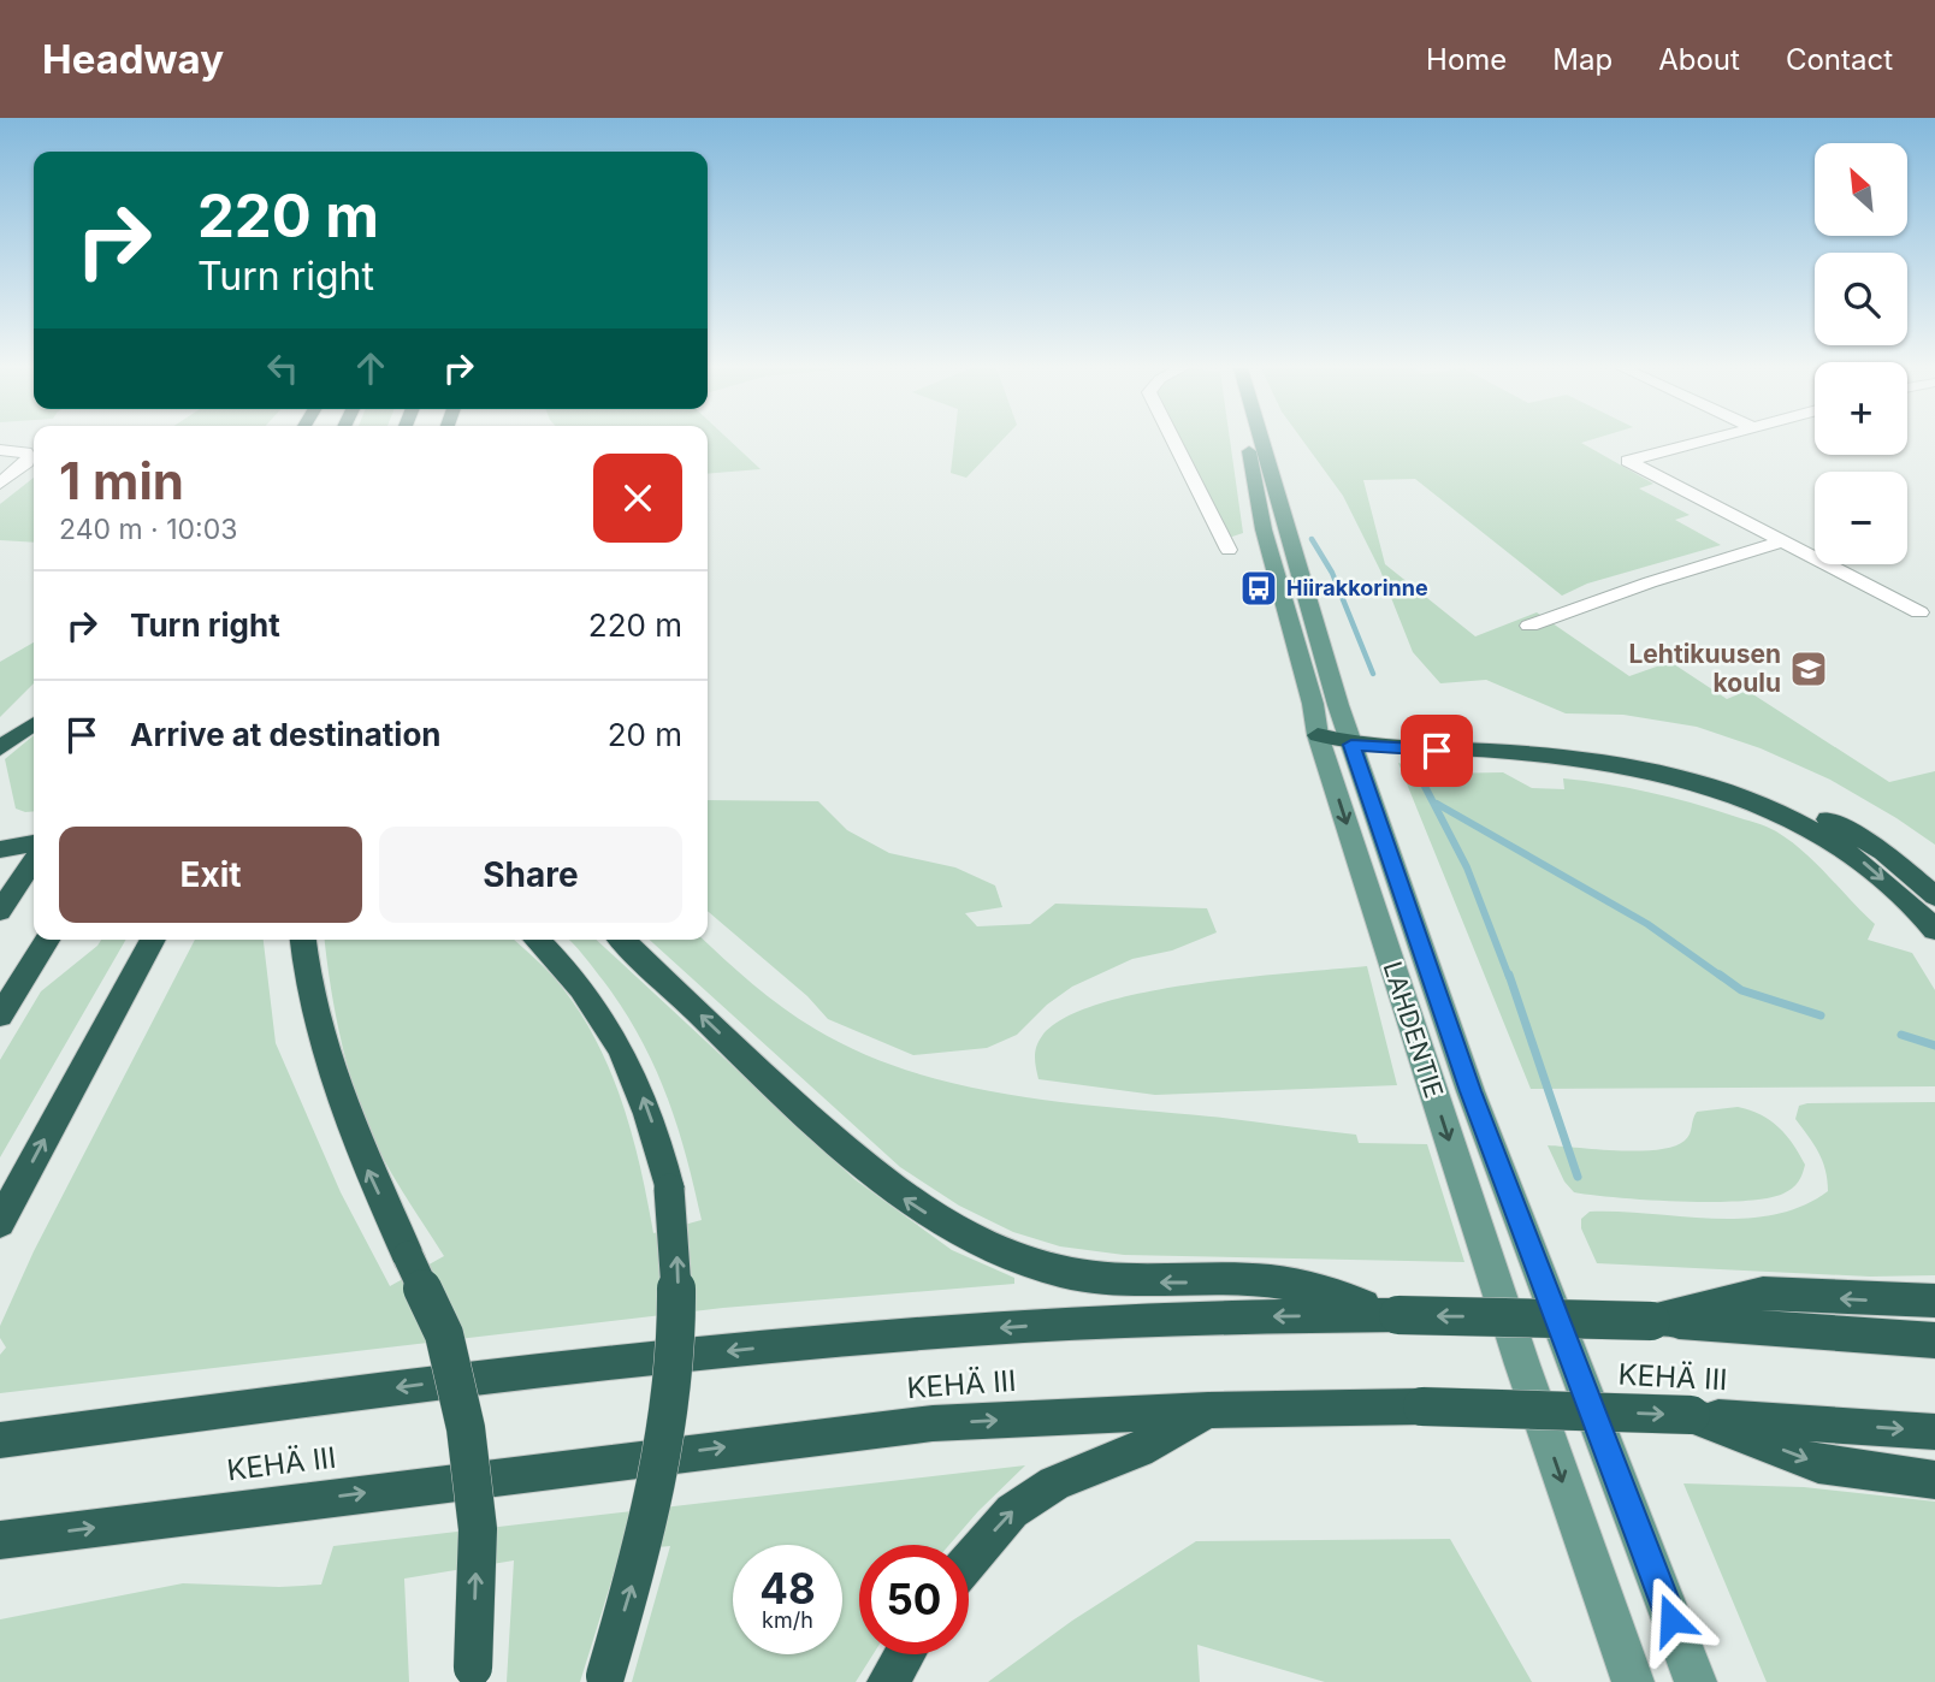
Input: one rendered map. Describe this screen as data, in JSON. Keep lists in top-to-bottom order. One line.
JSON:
{"streets":{"highway":["KEHÄ III"],"main road":["LAHDENTIE"]},"places":{"bus stop":["Hiirakkorinne"],"school or university":["Lehtikuusen koulu"]},"north":"top left","page":{"header":"Headway","nav":["Home","Map","About","Contact"],"map_buttons":["+","−"],"turn":["220 m","Turn right"],"heading":["1 min","240 m · 10:03"],"list":[{"name":"Turn right","value":"220 m"},{"name":"Arrive at destination","value":"20 m"}],"buttons":["Exit","Share"],"speed":"48 km/h","limit":"50"}}
